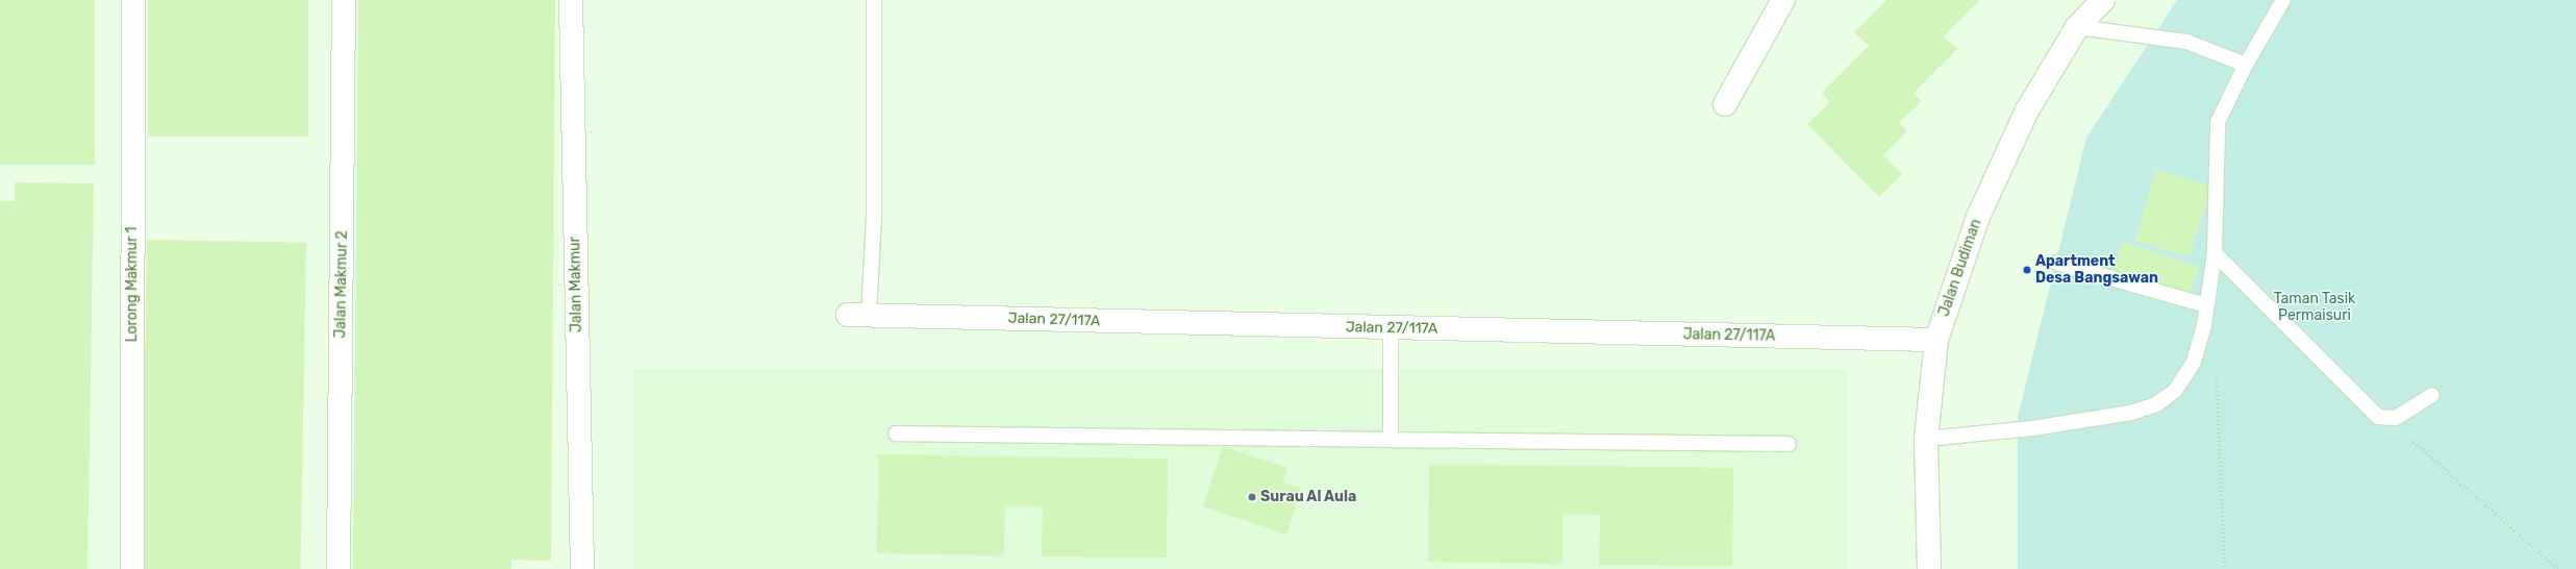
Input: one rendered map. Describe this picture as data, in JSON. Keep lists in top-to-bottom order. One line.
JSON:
{"streets":{"street":["Jalan Budiman","Lorong Makmur 1","Jalan Makmur 2","Jalan Makmur","Jalan 27/117A"]},"crossings":[["Jalan Budiman","Jalan 27/117A"]],"parks":["Taman Tasik Permaisuri"],"places":["Apartment Desa Bangsawan","Surau Al Aula"]}
